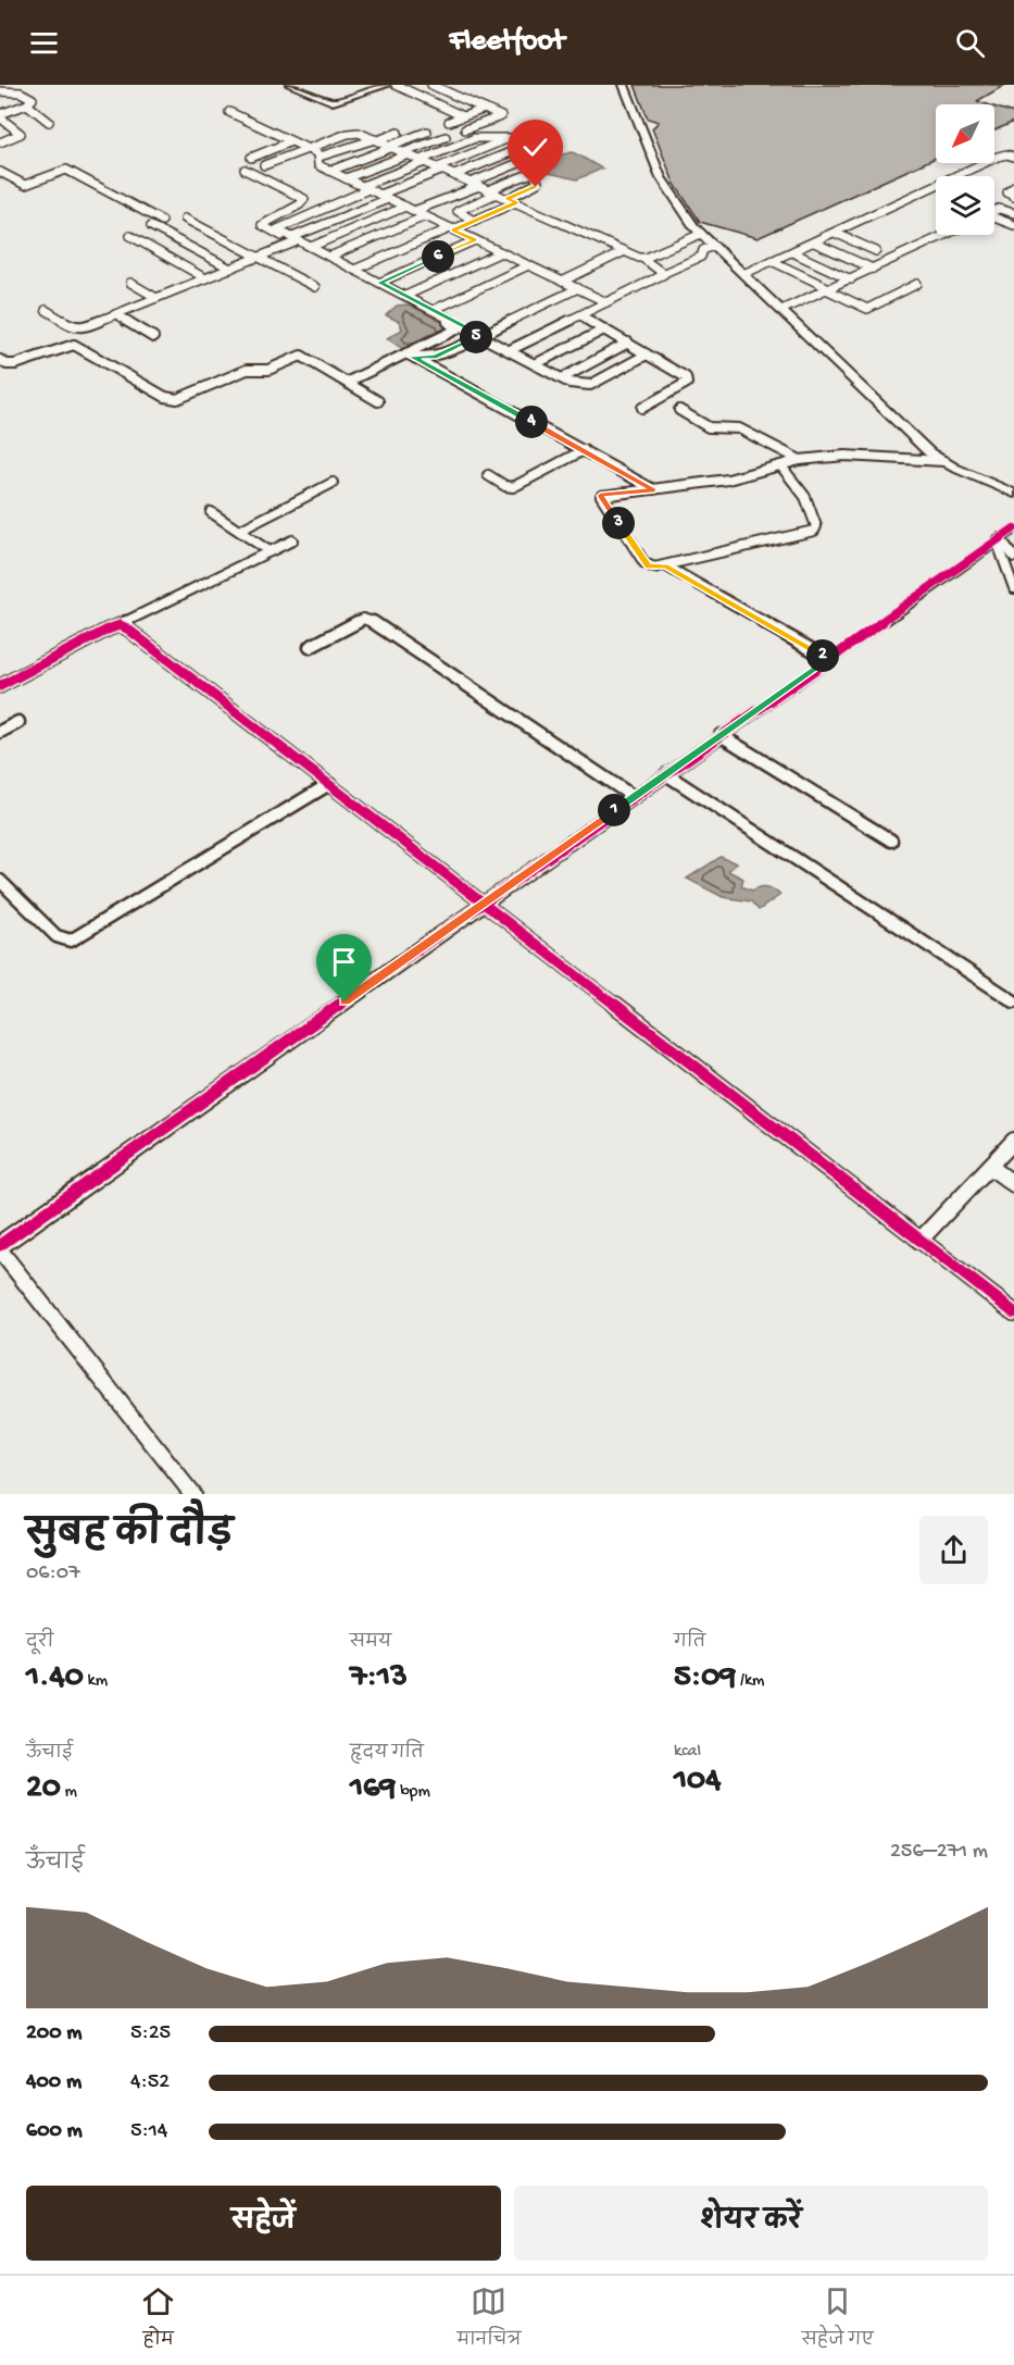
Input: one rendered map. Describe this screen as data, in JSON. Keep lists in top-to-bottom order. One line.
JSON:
{"north":"bottom left","page":{"header":"Fleetfoot","pins":["6","5","4","3","2","1"],"heading":["सुबह की दौड़","06:07"],"stats":[["दूरी","1.40 km"],["समय","7:13"],["गति","5:09 /km"],["ऊँचाई","20 m"],["हृदय गति","169 bpm"],["kcal","104"]],"chart":["ऊँचाई","256–271 m"],"list":[{"name":"200 m","note":"5:25"},{"name":"400 m","note":"4:52"},{"name":"600 m","note":"5:14"}],"buttons":["सहेजें","शेयर करें"],"tabs":["होम","मानचित्र","सहेजे गए"]}}
